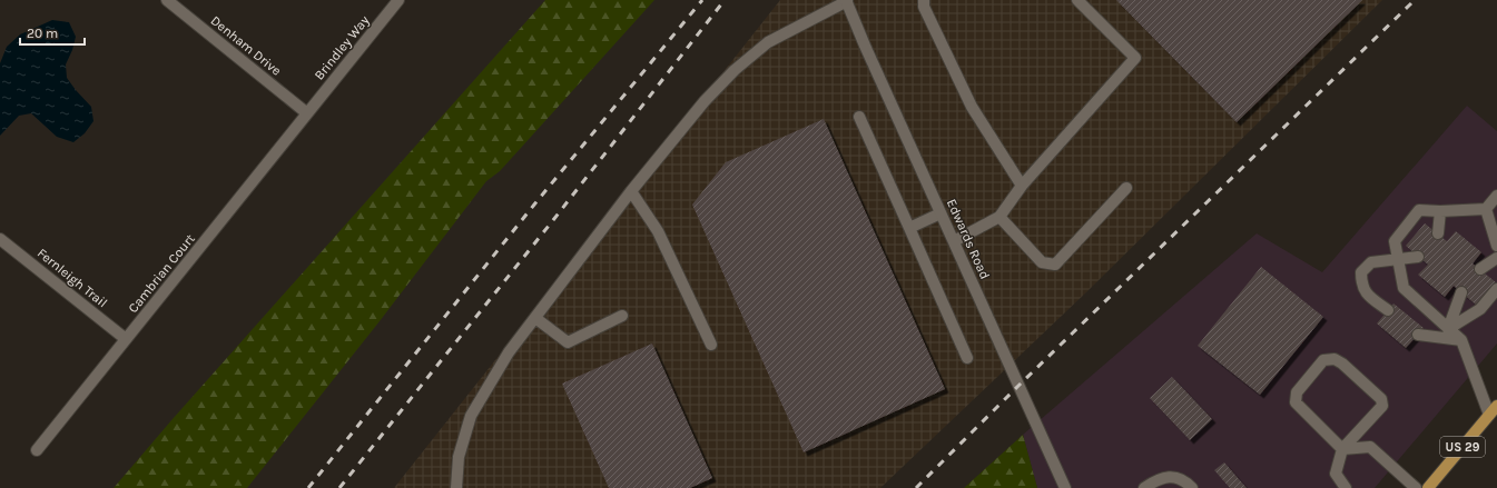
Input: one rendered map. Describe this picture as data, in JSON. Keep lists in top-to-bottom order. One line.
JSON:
{"streets":{"main road":["US 29"],"street":["Denham Drive","Brindley Way","Edwards Road","Cambrian Court","Fernleigh Trail"]},"crossings":[["Denham Drive","Brindley Way"],["Denham Drive","Cambrian Court"],["Brindley Way","Cambrian Court"],["Cambrian Court","Fernleigh Trail"]],"scale_bar":"20 m"}
